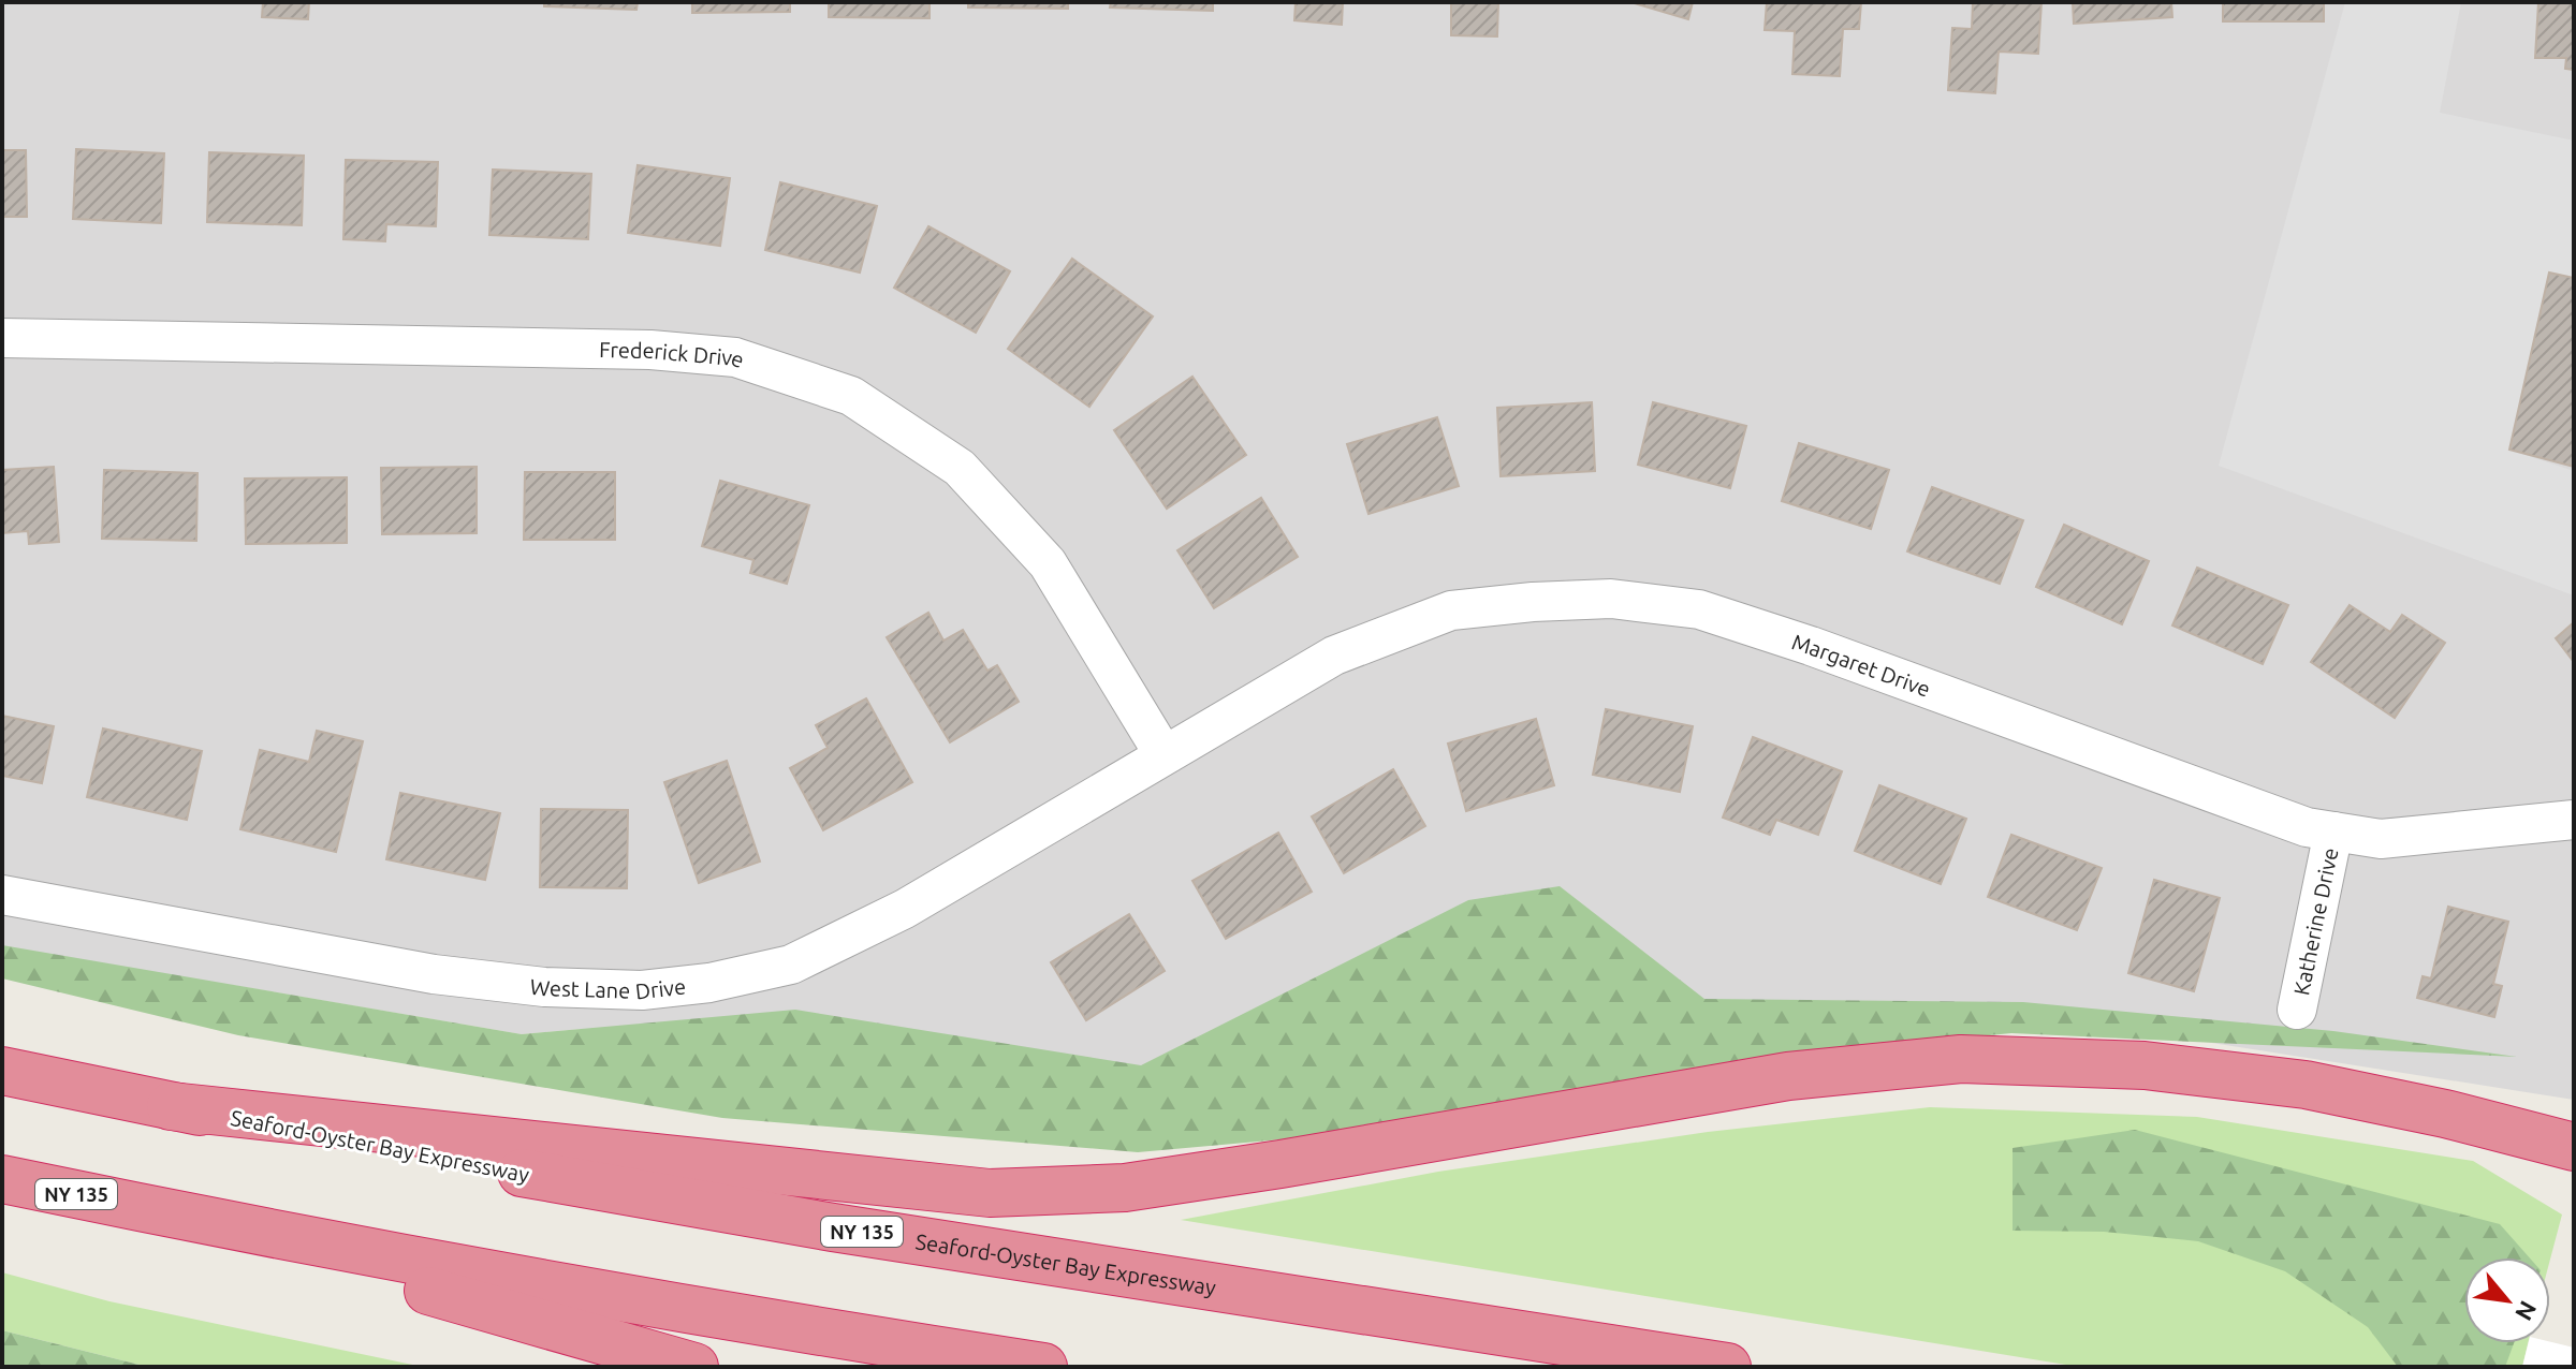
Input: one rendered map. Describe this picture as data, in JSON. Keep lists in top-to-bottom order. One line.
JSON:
{"streets":{"highway":["Seaford-Oyster Bay Expressway","NY 135"],"street":["Frederick Drive","Margaret Drive","Katherine Drive","West Lane Drive"]},"crossings":[["Frederick Drive","Margaret Drive"],["Frederick Drive","West Lane Drive"],["Margaret Drive","Katherine Drive"],["Margaret Drive","West Lane Drive"]],"north":"bottom right"}
